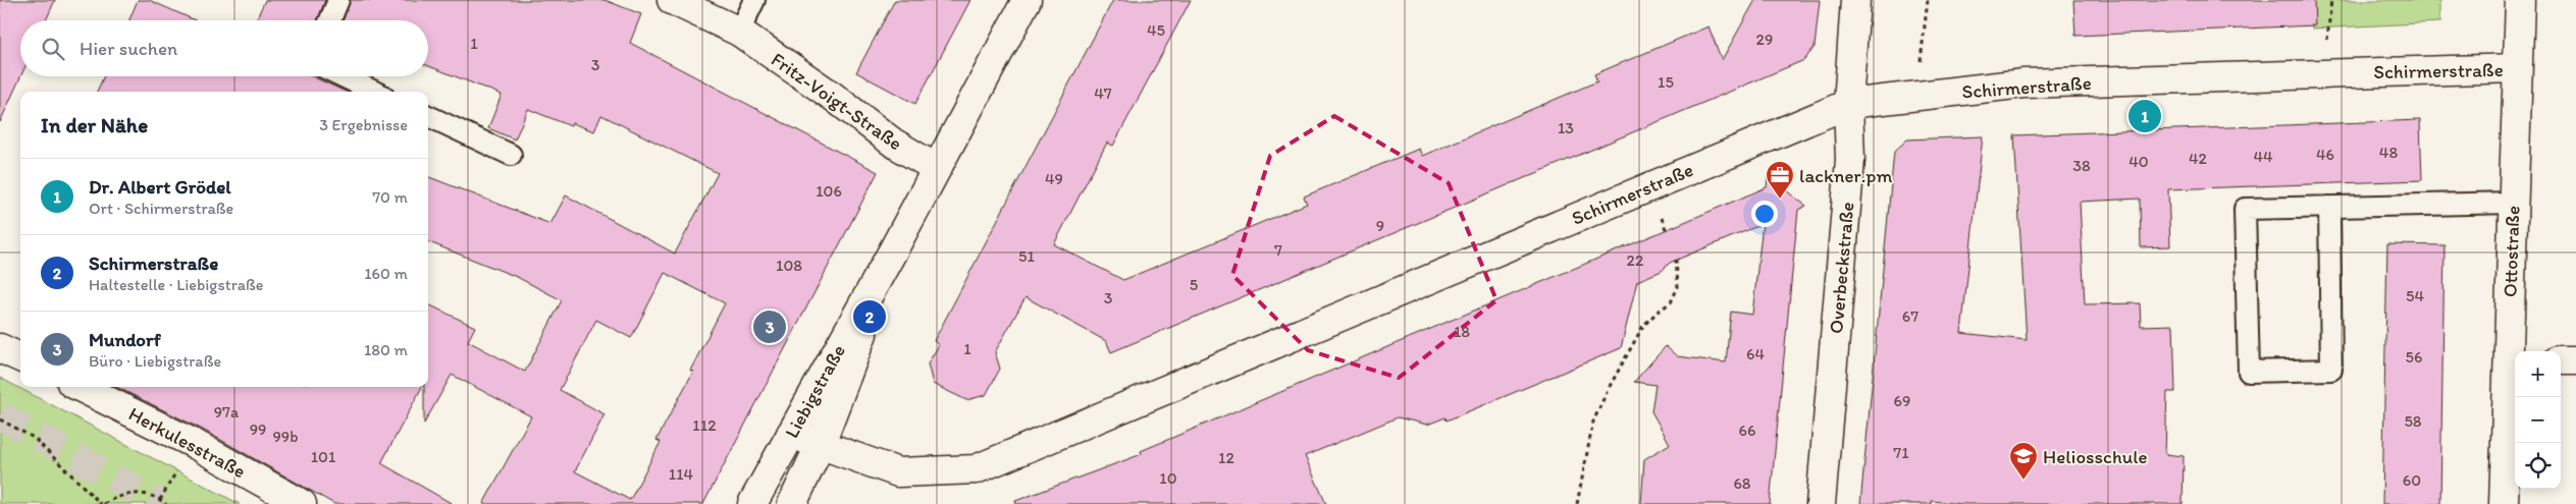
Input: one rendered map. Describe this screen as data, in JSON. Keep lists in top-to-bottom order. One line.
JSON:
{"streets":{"street":["Schirmerstraße","Fritz-Voigt-Straße","Ottostraße","Overbeckstraße","Liebigstraße","Herkulesstraße"]},"crossings":[["Schirmerstraße","Ottostraße"],["Schirmerstraße","Overbeckstraße"],["Schirmerstraße","Liebigstraße"],["Fritz-Voigt-Straße","Liebigstraße"]],"places":{"office":["lackner.pm"],"school or university":["Heliosschule"]},"house_numbers":["45","29","1","3","15","47","13","48","46","44","42","40","38","49","106","9","7","51","22","108","5","54","3","67","18","1","64","56","69","97a","58","112","99","66","99b","71","101","12","114","10","60","68"],"page":{"search":"Hier suchen","heading":["In der Nähe","3 Ergebnisse"],"pins":["1","2","3"],"list":[{"mark":"1","name":"Dr. Albert Grödel","note":"Ort · Schirmerstraße","value":"70 m"},{"mark":"2","name":"Schirmerstraße","note":"Haltestelle · Liebigstraße","value":"160 m"},{"mark":"3","name":"Mundorf","note":"Büro · Liebigstraße","value":"180 m"}],"map_buttons":["+","−"]}}
